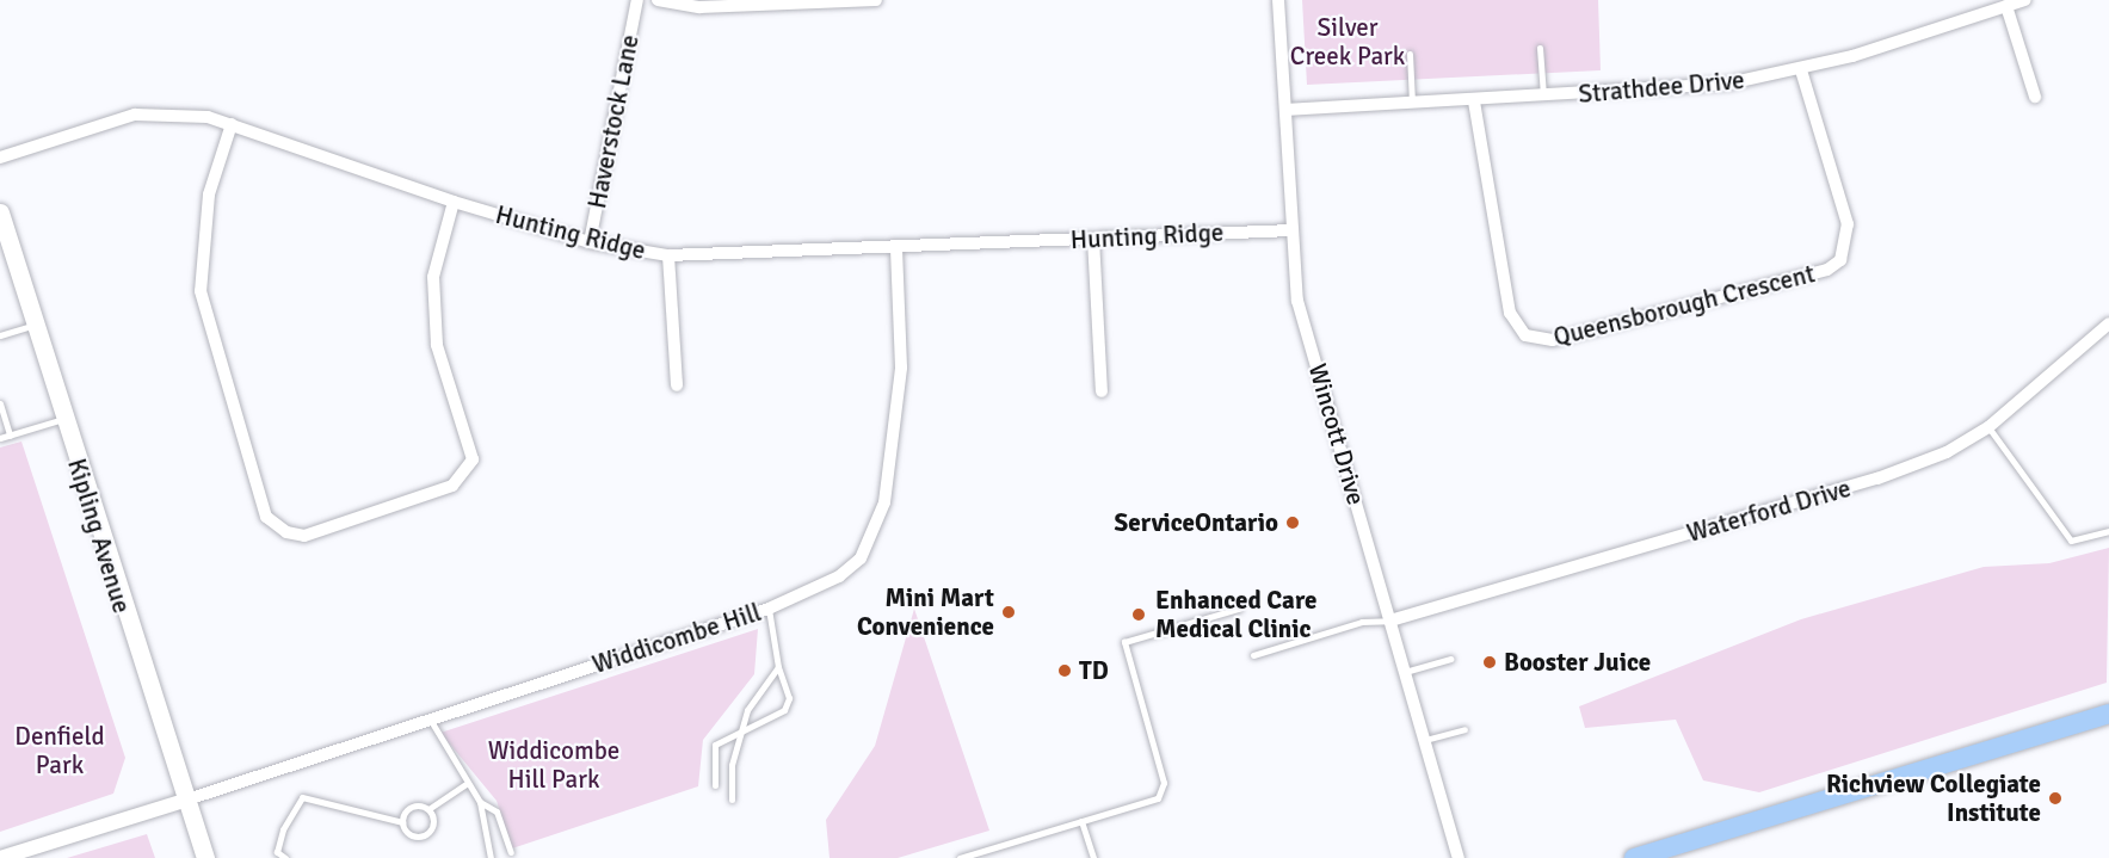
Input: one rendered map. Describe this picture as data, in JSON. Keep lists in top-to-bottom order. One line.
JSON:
{"streets":{"main road":["Kipling Avenue"],"street":["Strathdee Drive","Haverstock Lane","Hunting Ridge","Queensborough Crescent","Wincott Drive","Waterford Drive","Widdicombe Hill"]},"crossings":[["Strathdee Drive","Queensborough Crescent"],["Strathdee Drive","Wincott Drive"],["Haverstock Lane","Hunting Ridge"],["Hunting Ridge","Wincott Drive"],["Hunting Ridge","Widdicombe Hill"],["Wincott Drive","Waterford Drive"],["Kipling Avenue","Widdicombe Hill"]],"parks":["Silver Creek Park","Denfield Park","Widdicombe Hill Park"],"places":["ServiceOntario","Mini Mart Convenience","Enhanced Care Medical Clinic","Booster Juice","TD","Richview Collegiate Institute"]}
